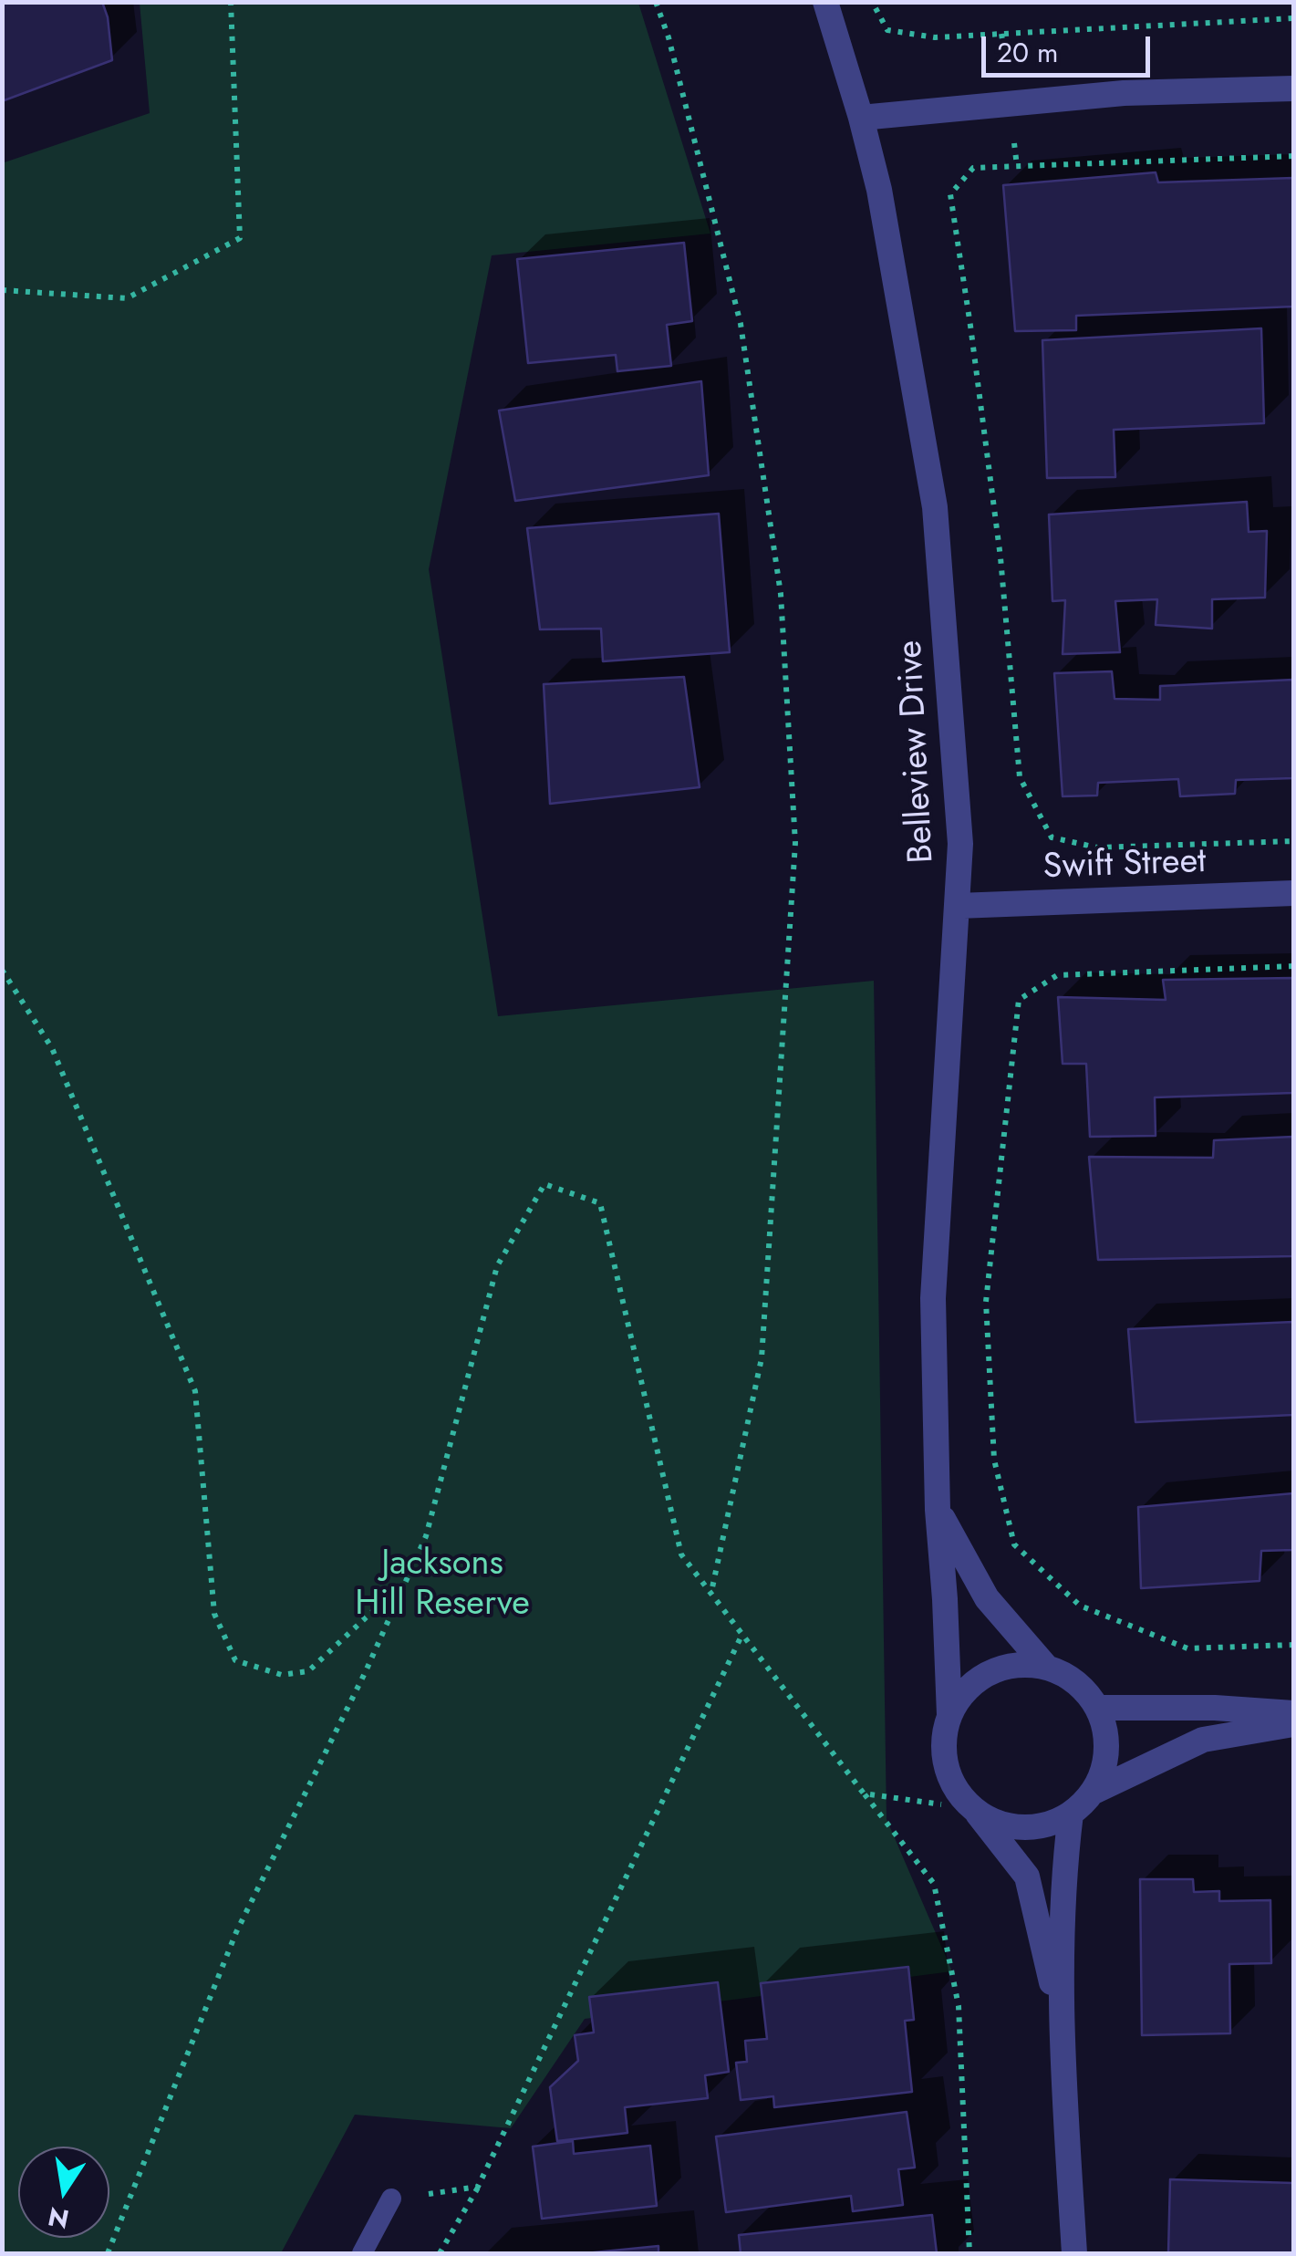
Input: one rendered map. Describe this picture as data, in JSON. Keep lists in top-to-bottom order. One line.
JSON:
{"streets":{"street":["Belleview Drive","Swift Street"]},"crossings":[["Belleview Drive","Swift Street"]],"parks":["Jacksons Hill Reserve"],"scale_bar":"20 m","north":"bottom"}
